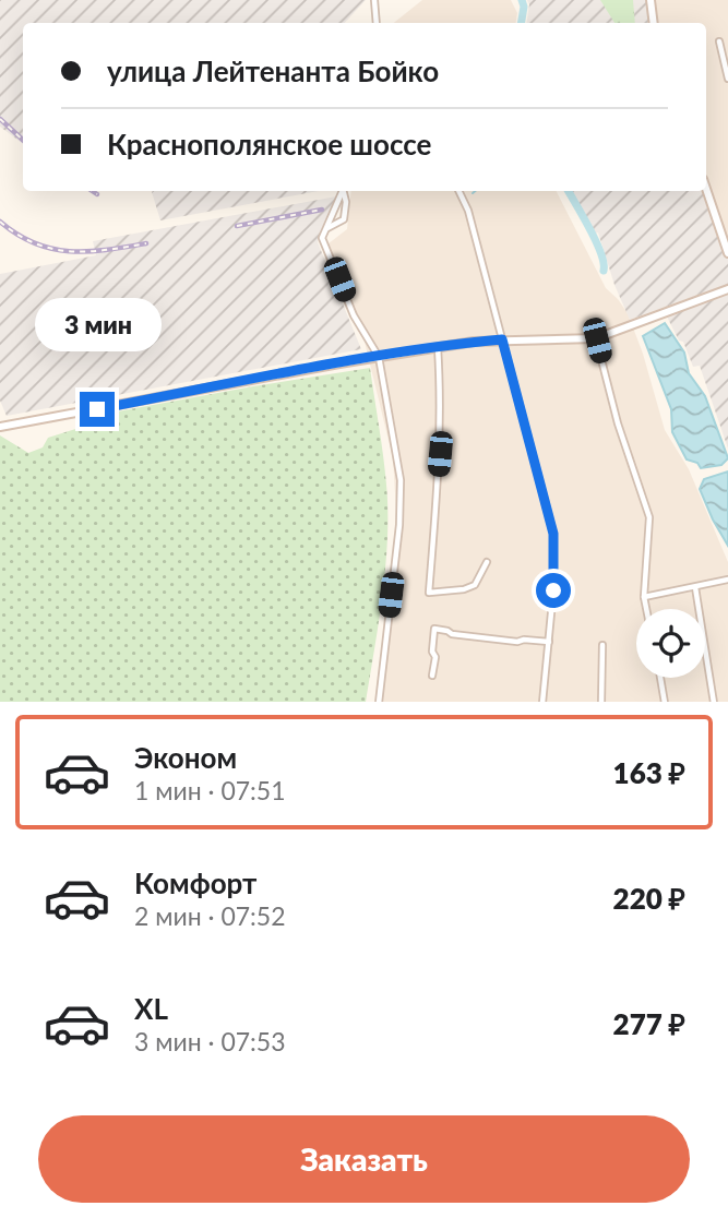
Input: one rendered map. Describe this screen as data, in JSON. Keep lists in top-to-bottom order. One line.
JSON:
{"page":{"banner":["улица Лейтенанта Бойко","Краснополянское шоссе"],"bubble":"3 мин","list":[{"name":"Эконом","note":"1 мин · 07:51","value":"163 ₽"},{"name":"Комфорт","note":"2 мин · 07:52","value":"220 ₽"},{"name":"XL","note":"3 мин · 07:53","value":"277 ₽"}],"buttons":"Заказать"}}
